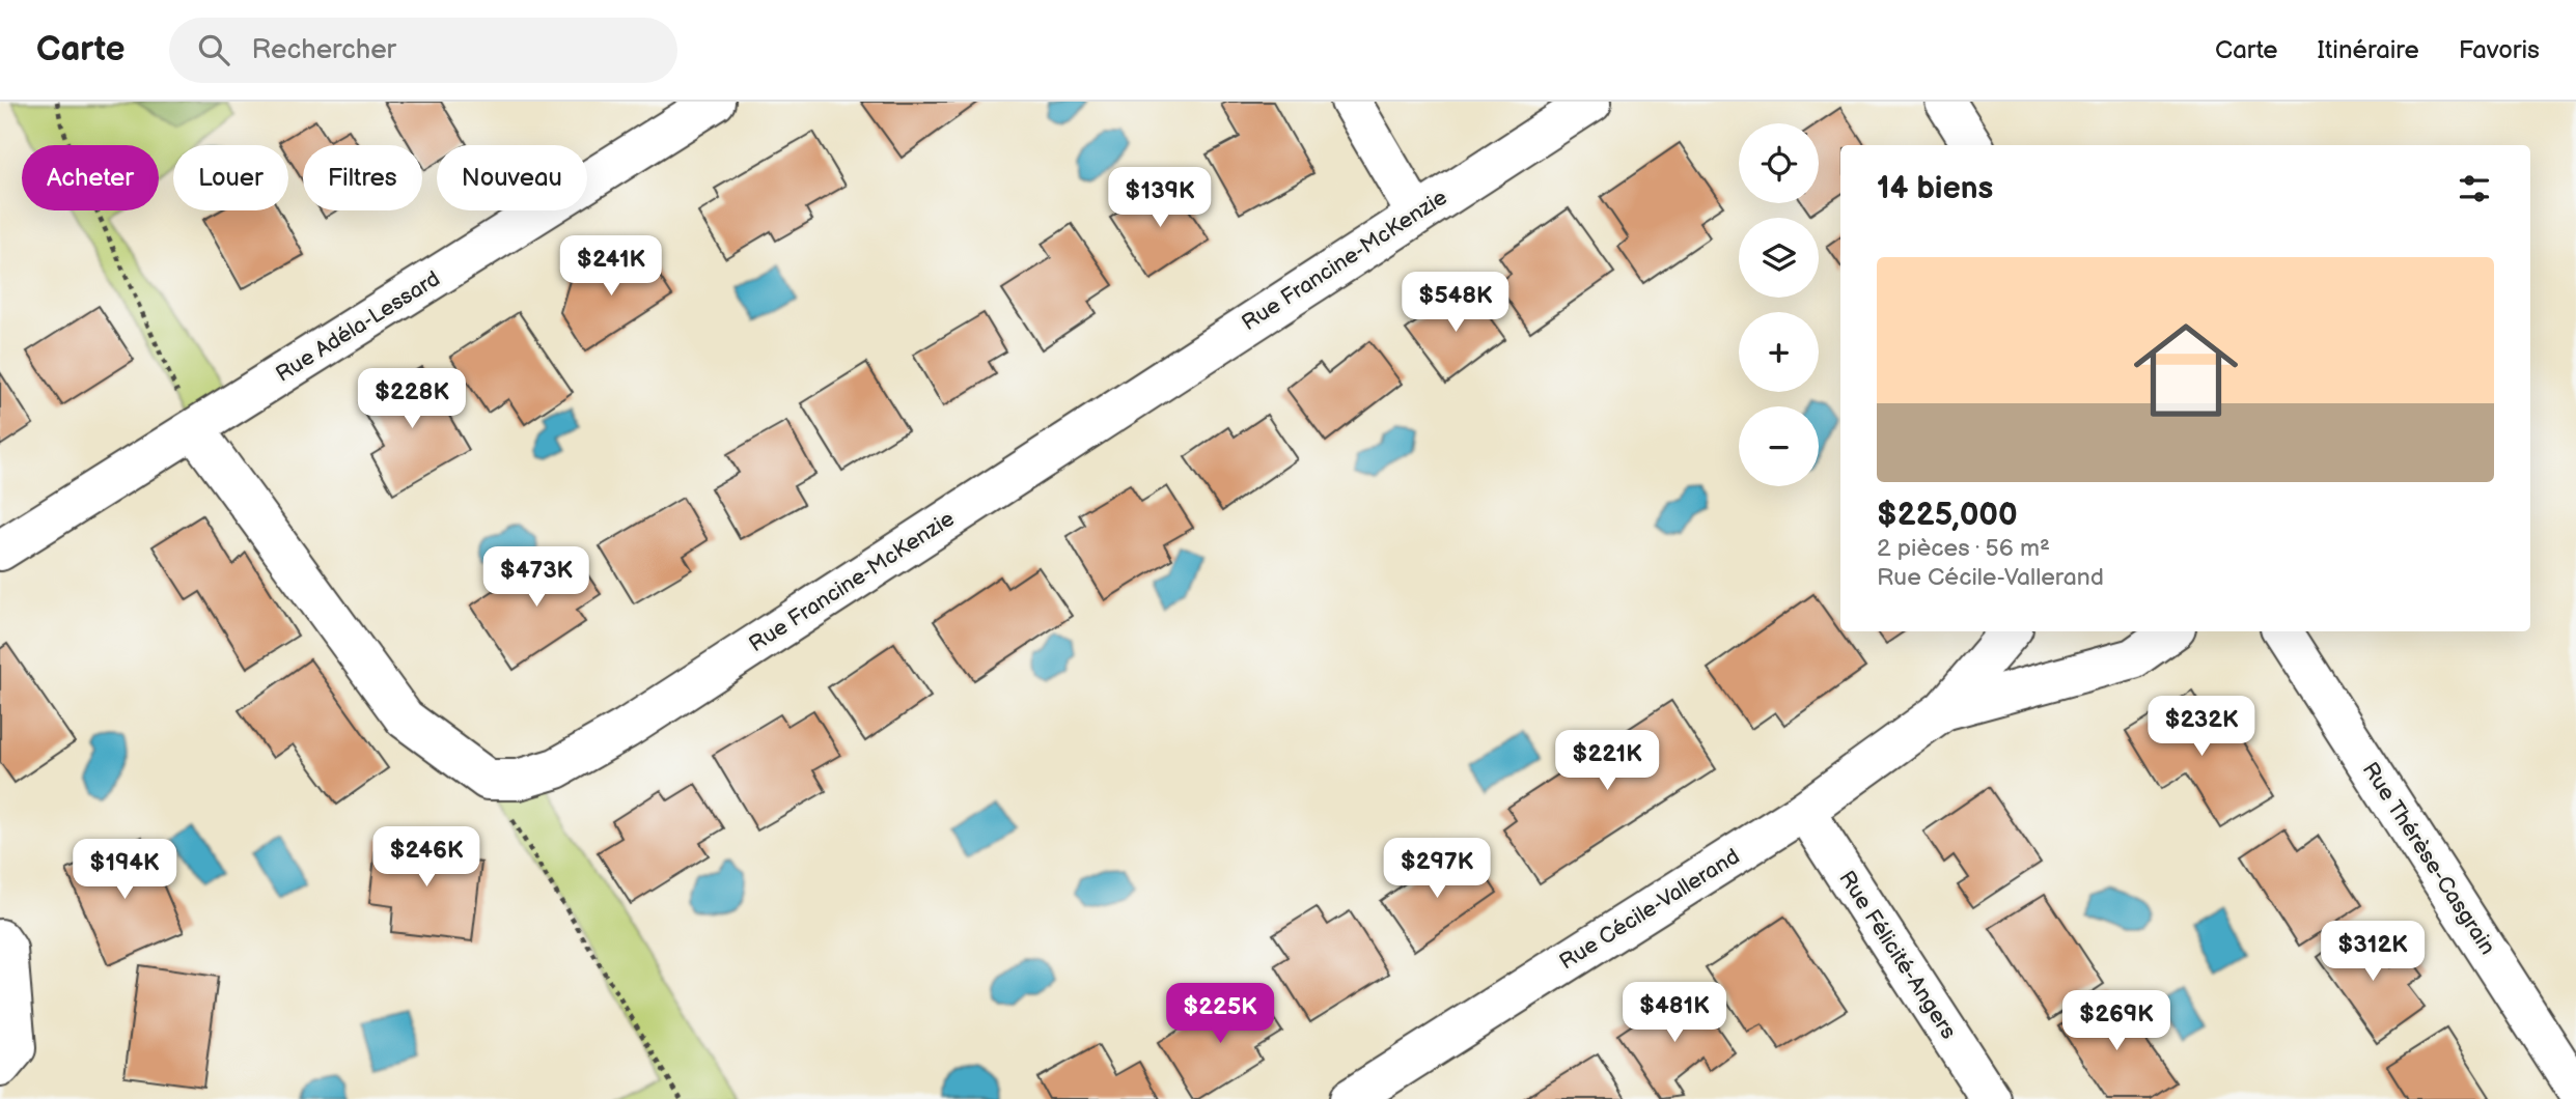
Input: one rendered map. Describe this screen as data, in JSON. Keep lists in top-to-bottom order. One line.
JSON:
{"streets":{"street":["Rue Francine-McKenzie","Rue Adéla-Lessard","Rue Thérèse-Casgrain","Rue Cécile-Vallerand","Rue Félicité-Angers"]},"crossings":[["Rue Cécile-Vallerand","Rue Félicité-Angers"]],"page":{"header":"Carte","search":"Rechercher","nav":["Carte","Itinéraire","Favoris"],"map_buttons":["+","−"],"chip":["Acheter","Louer","Filtres","Nouveau"],"heading":"14 biens","price":["$139K","$241K","$548K","$228K","$473K","$232K","$221K","$246K","$297K","$194K","$312K","$481K","$225K","$269K"],"list":[{"name":"$225,000","note":"2 pièces · 56 m² · Rue Cécile-Vallerand"}]}}
